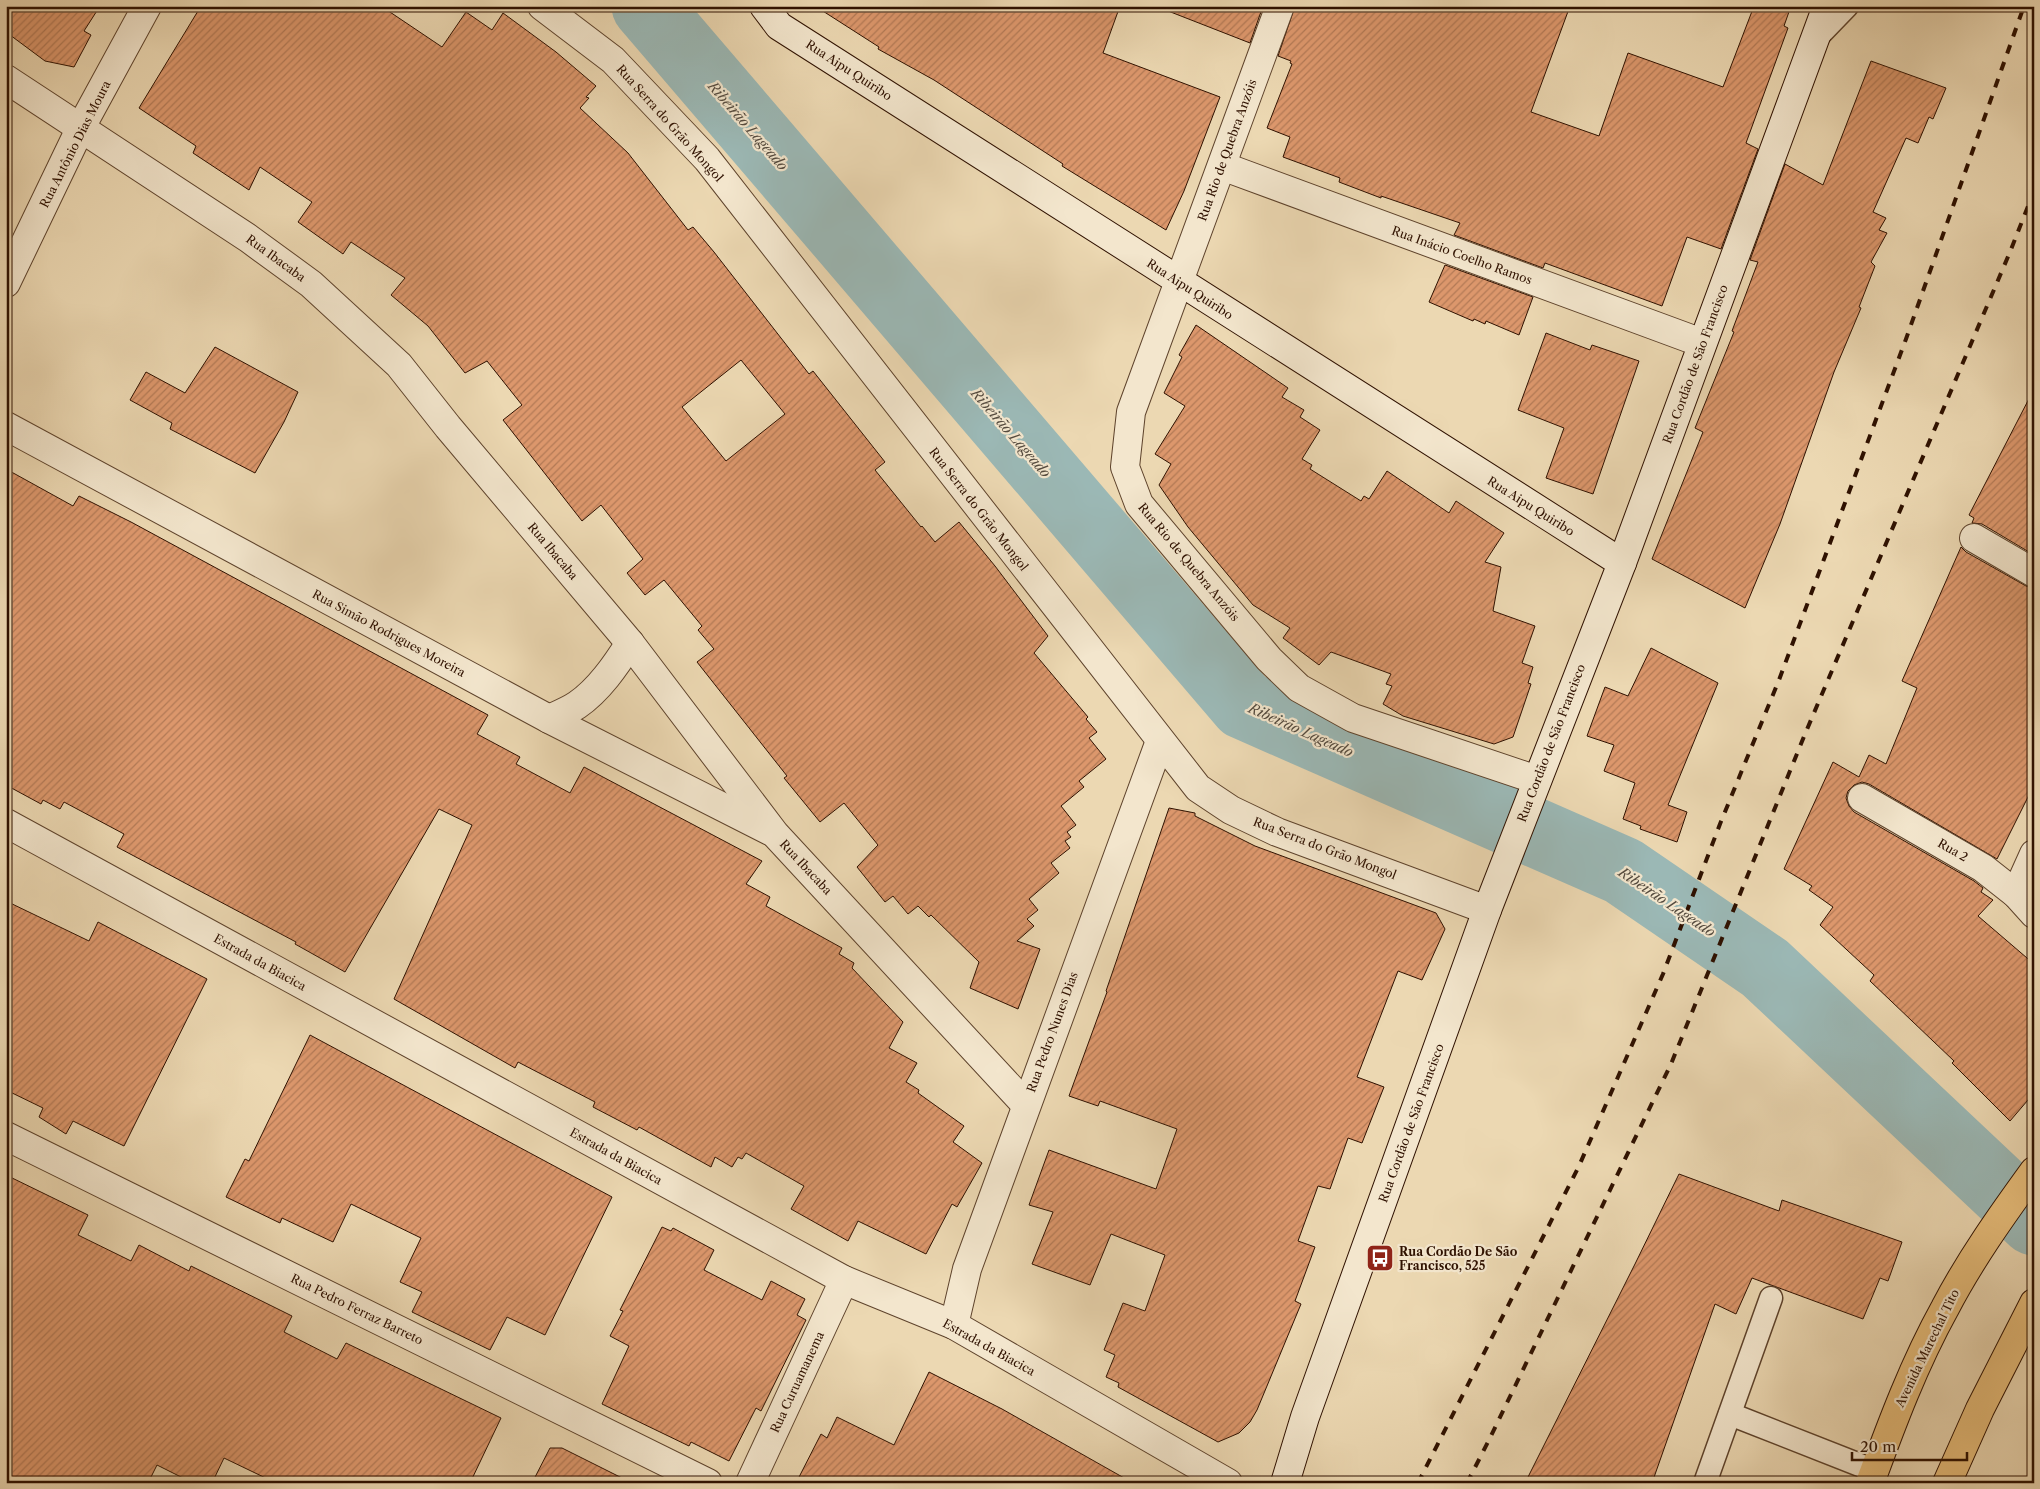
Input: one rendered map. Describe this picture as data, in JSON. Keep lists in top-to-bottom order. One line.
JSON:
{"streets":{"main road":["Avenida Marechal Tito"],"street":["Rua Aipu Quiribo","Rua Serra do Grão Mongol","Rua Antônio Dias Moura","Rua Rio de Quebra Anzóis","Rua Inácio Coelho Ramos","Rua Ibacaba","Rua Cordão de São Francisco","Rua Simão Rodrigues Moreira","Rua 2","Estrada da Biacica","Rua Pedro Nunes Dias","Rua Pedro Ferraz Barreto","Rua Curuamanema"]},"crossings":[["Rua Aipu Quiribo","Rua Rio de Quebra Anzóis"],["Rua Aipu Quiribo","Rua Cordão de São Francisco"],["Rua Serra do Grão Mongol","Rua Cordão de São Francisco"],["Rua Serra do Grão Mongol","Rua Pedro Nunes Dias"],["Rua Antônio Dias Moura","Rua Ibacaba"],["Rua Rio de Quebra Anzóis","Rua Inácio Coelho Ramos"],["Rua Rio de Quebra Anzóis","Rua Cordão de São Francisco"],["Rua Inácio Coelho Ramos","Rua Cordão de São Francisco"],["Rua Ibacaba","Rua Simão Rodrigues Moreira"],["Rua Ibacaba","Rua Pedro Nunes Dias"],["Estrada da Biacica","Rua Pedro Nunes Dias"],["Estrada da Biacica","Rua Curuamanema"]],"water":["Ribeirão Lageado"],"places":{"bus stop":["Rua Cordão De São Francisco, 525"]},"scale_bar":"20 m"}
